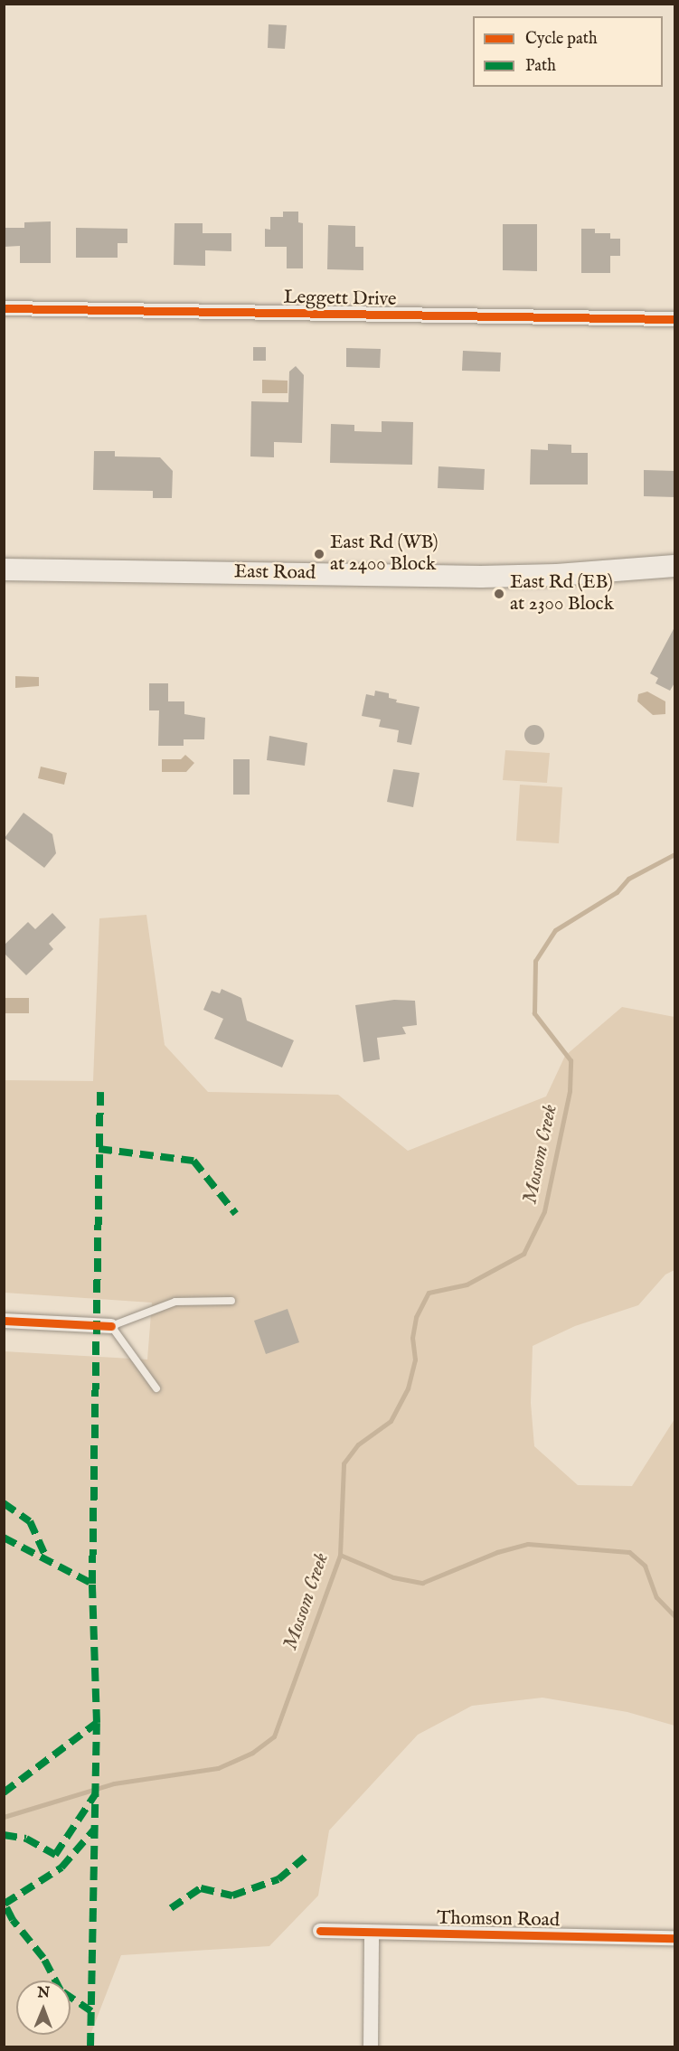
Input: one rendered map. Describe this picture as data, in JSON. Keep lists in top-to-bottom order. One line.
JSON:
{"streets":{"main road":["East Road"],"street":["Leggett Drive","Thomson Road"]},"water":["Mossom Creek"],"places":["East Rd (WB) at 2400 Block","East Rd (EB) at 2300 Block"],"legend":["Cycle path","Path"],"north":"top"}
